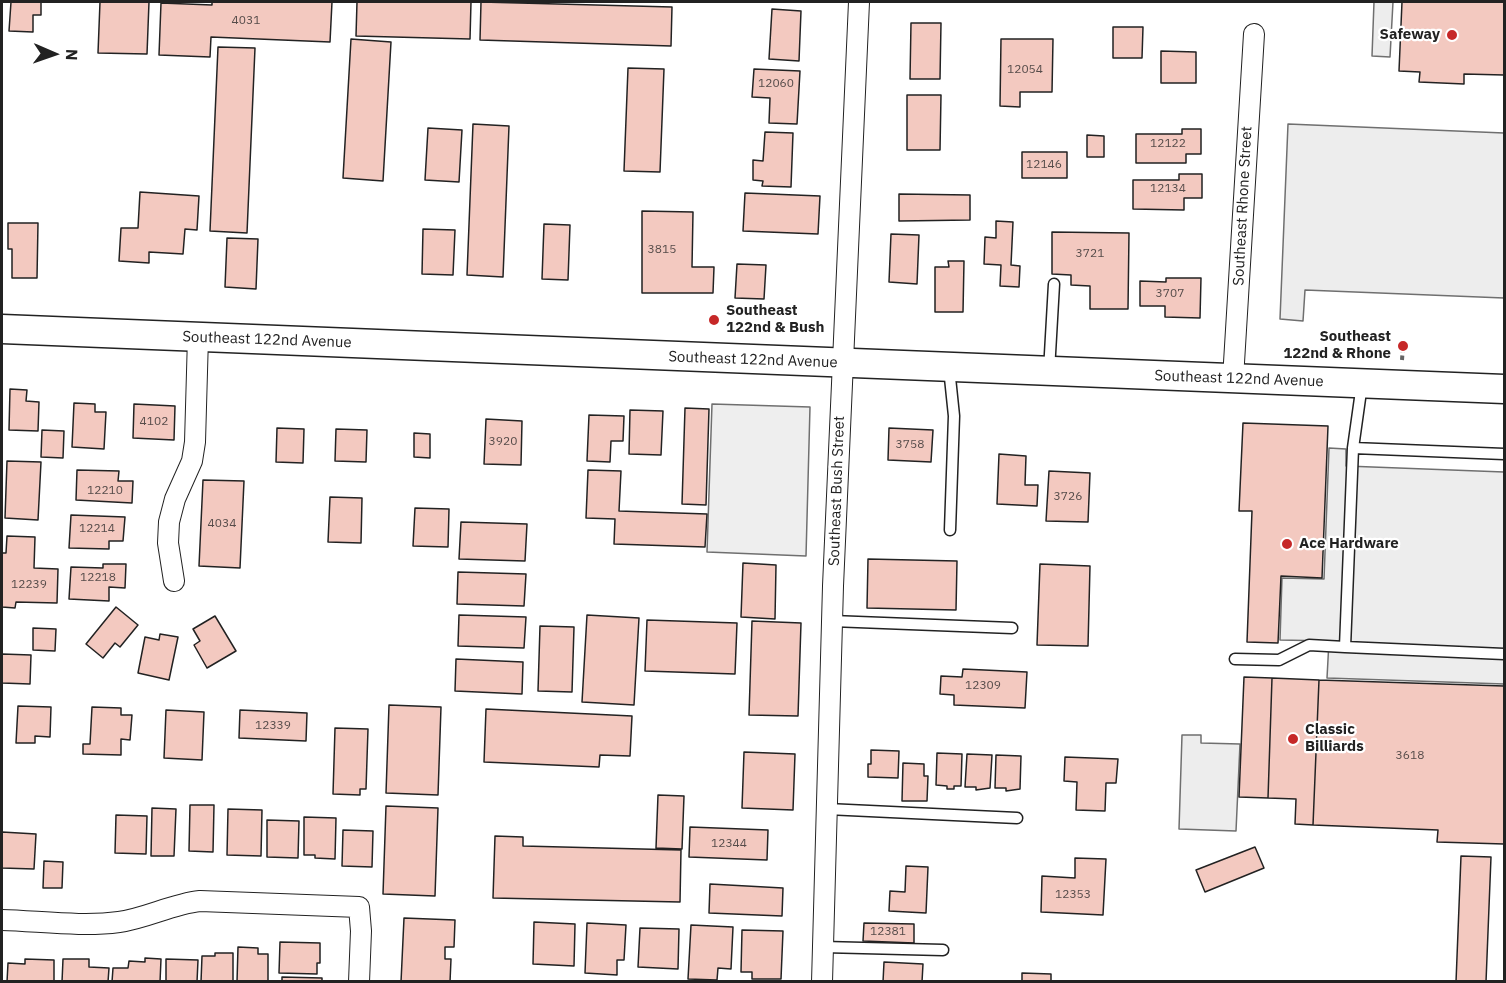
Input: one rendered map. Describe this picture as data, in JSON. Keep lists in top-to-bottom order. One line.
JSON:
{"streets":{"main road":["Southeast 122nd Avenue"],"street":["Southeast Rhone Street","Southeast Bush Street"]},"crossings":[["Southeast Rhone Street","Southeast 122nd Avenue"],["Southeast 122nd Avenue","Southeast Bush Street"]],"places":["Safeway","Southeast 122nd & Bush","Southeast 122nd & Rhone","Ace Hardware","Classic Billiards"],"house_numbers":["4031","12054","12060","12122","12146","12134","3815","3721","3707","4102","3920","3758","12210","3726","4034","12214","12218","12239","12309","12339","3618","12344","12353","12381"],"north":"right"}
